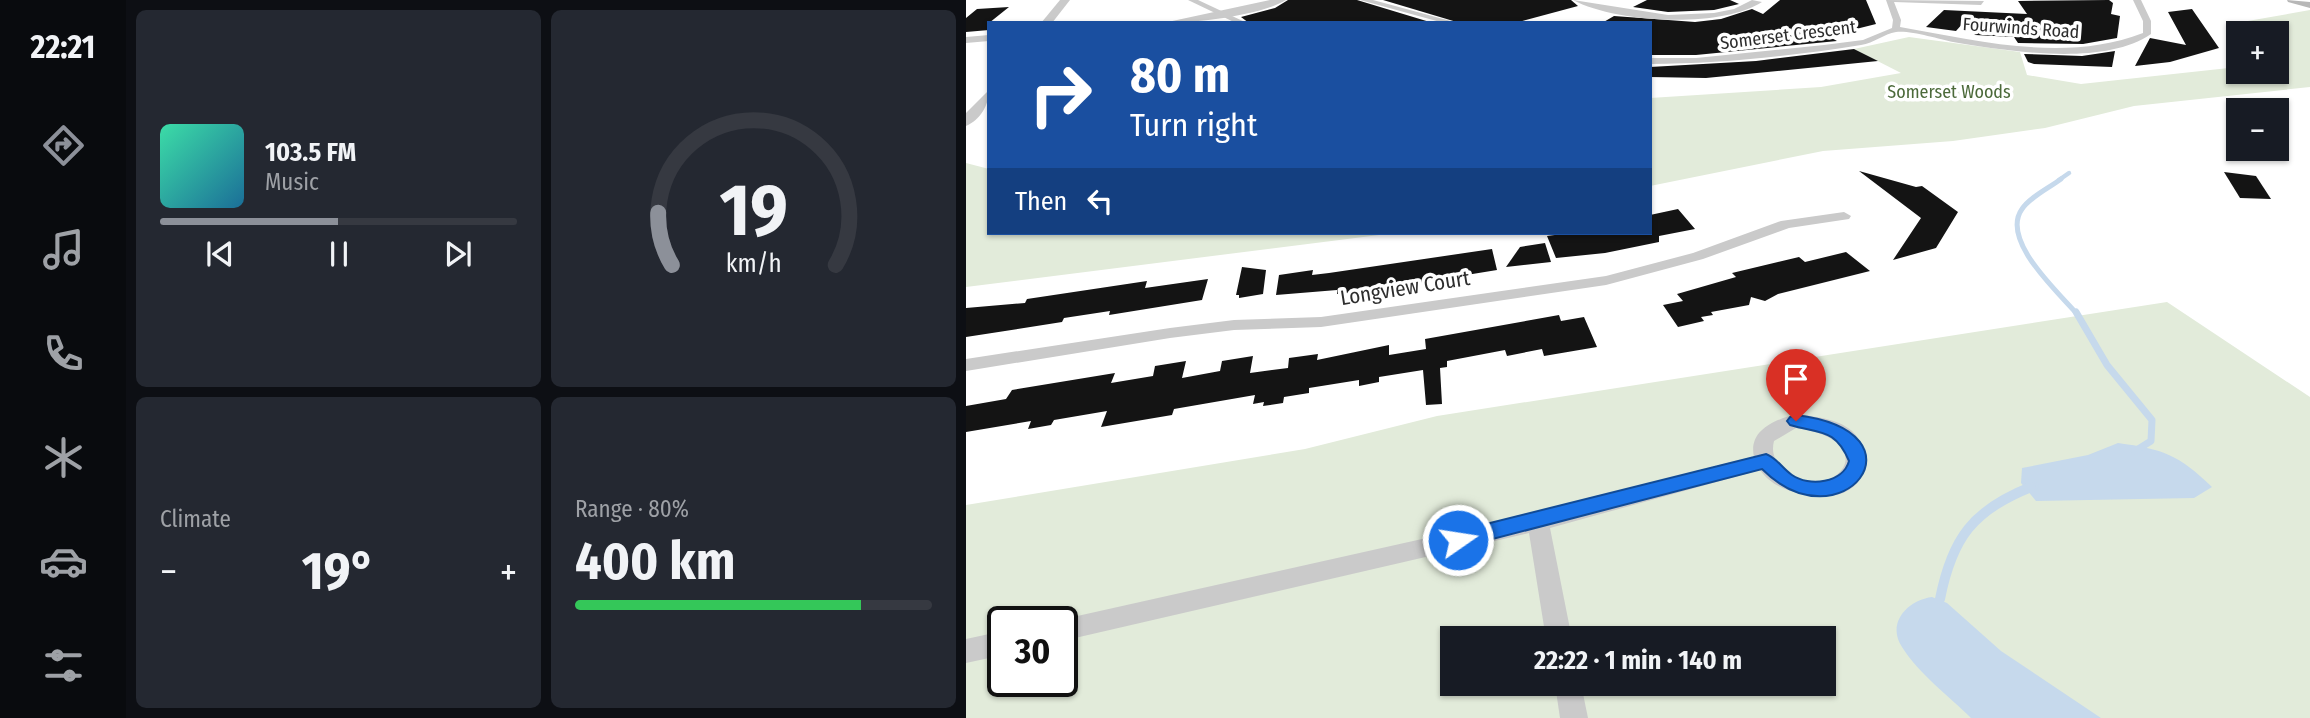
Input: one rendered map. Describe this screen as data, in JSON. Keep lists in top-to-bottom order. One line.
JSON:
{"streets":{"street":["Fourwinds Road","Somerset Crescent","Longview Court"]},"crossings":[["Fourwinds Road","Somerset Crescent"]],"parks":["Somerset Woods"],"page":{"tabs":"22:21","map_buttons":["+","−"],"turn":["80 m","Turn right"],"song":["103.5 FM","Music"],"then":"Then","tile":["Climate",["Range · 80%","400 km"]],"heat":["−","19°","+"],"limit":"30","trip":"22:22 · 1 min · 140 m","gauge":["19","km/h"]}}
